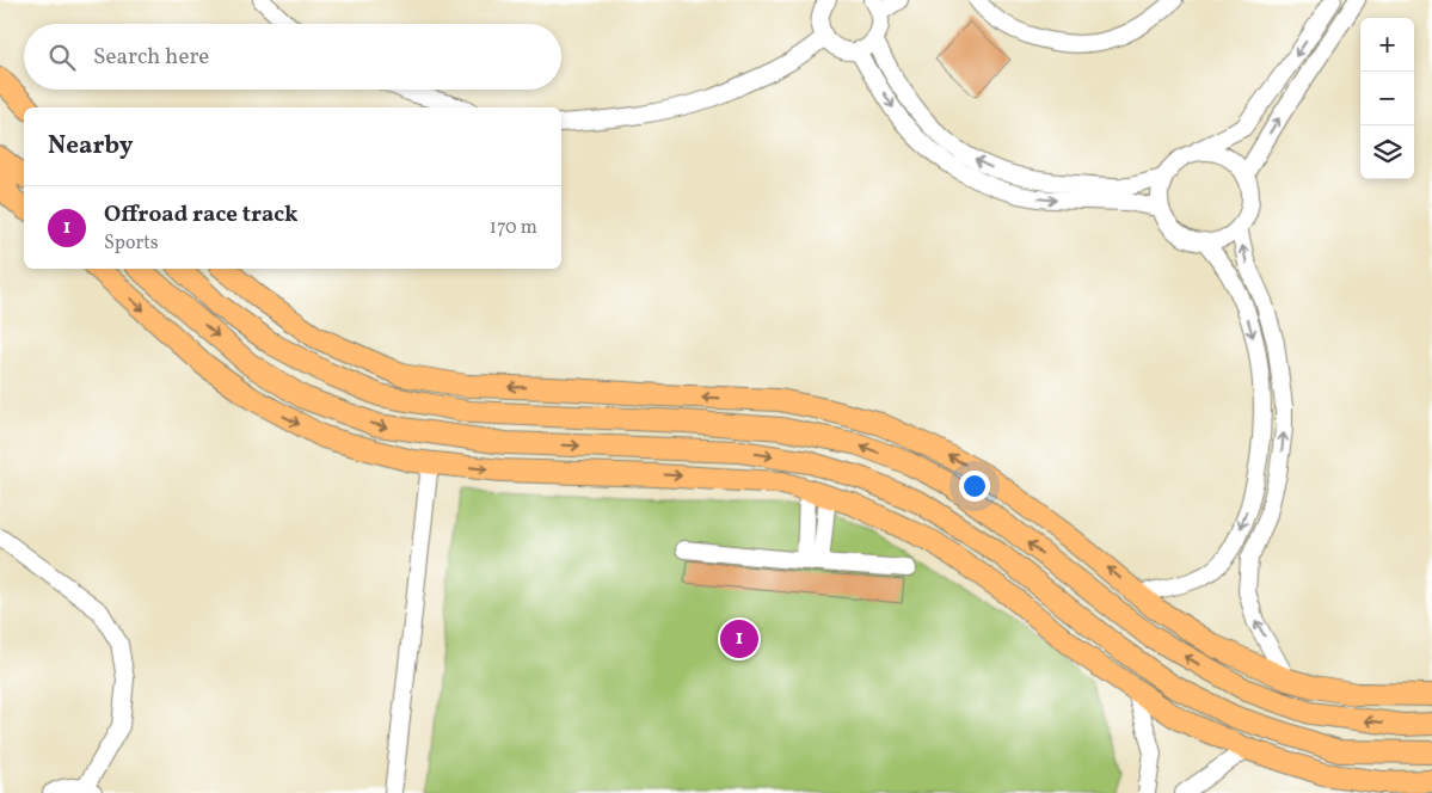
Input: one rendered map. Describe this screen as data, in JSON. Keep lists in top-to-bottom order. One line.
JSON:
{"page":{"map_buttons":["+","−"],"search":"Search here","heading":"Nearby","list":[{"mark":"1","name":"Offroad race track","note":"Sports","value":"170 m"}],"pins":"1"}}
